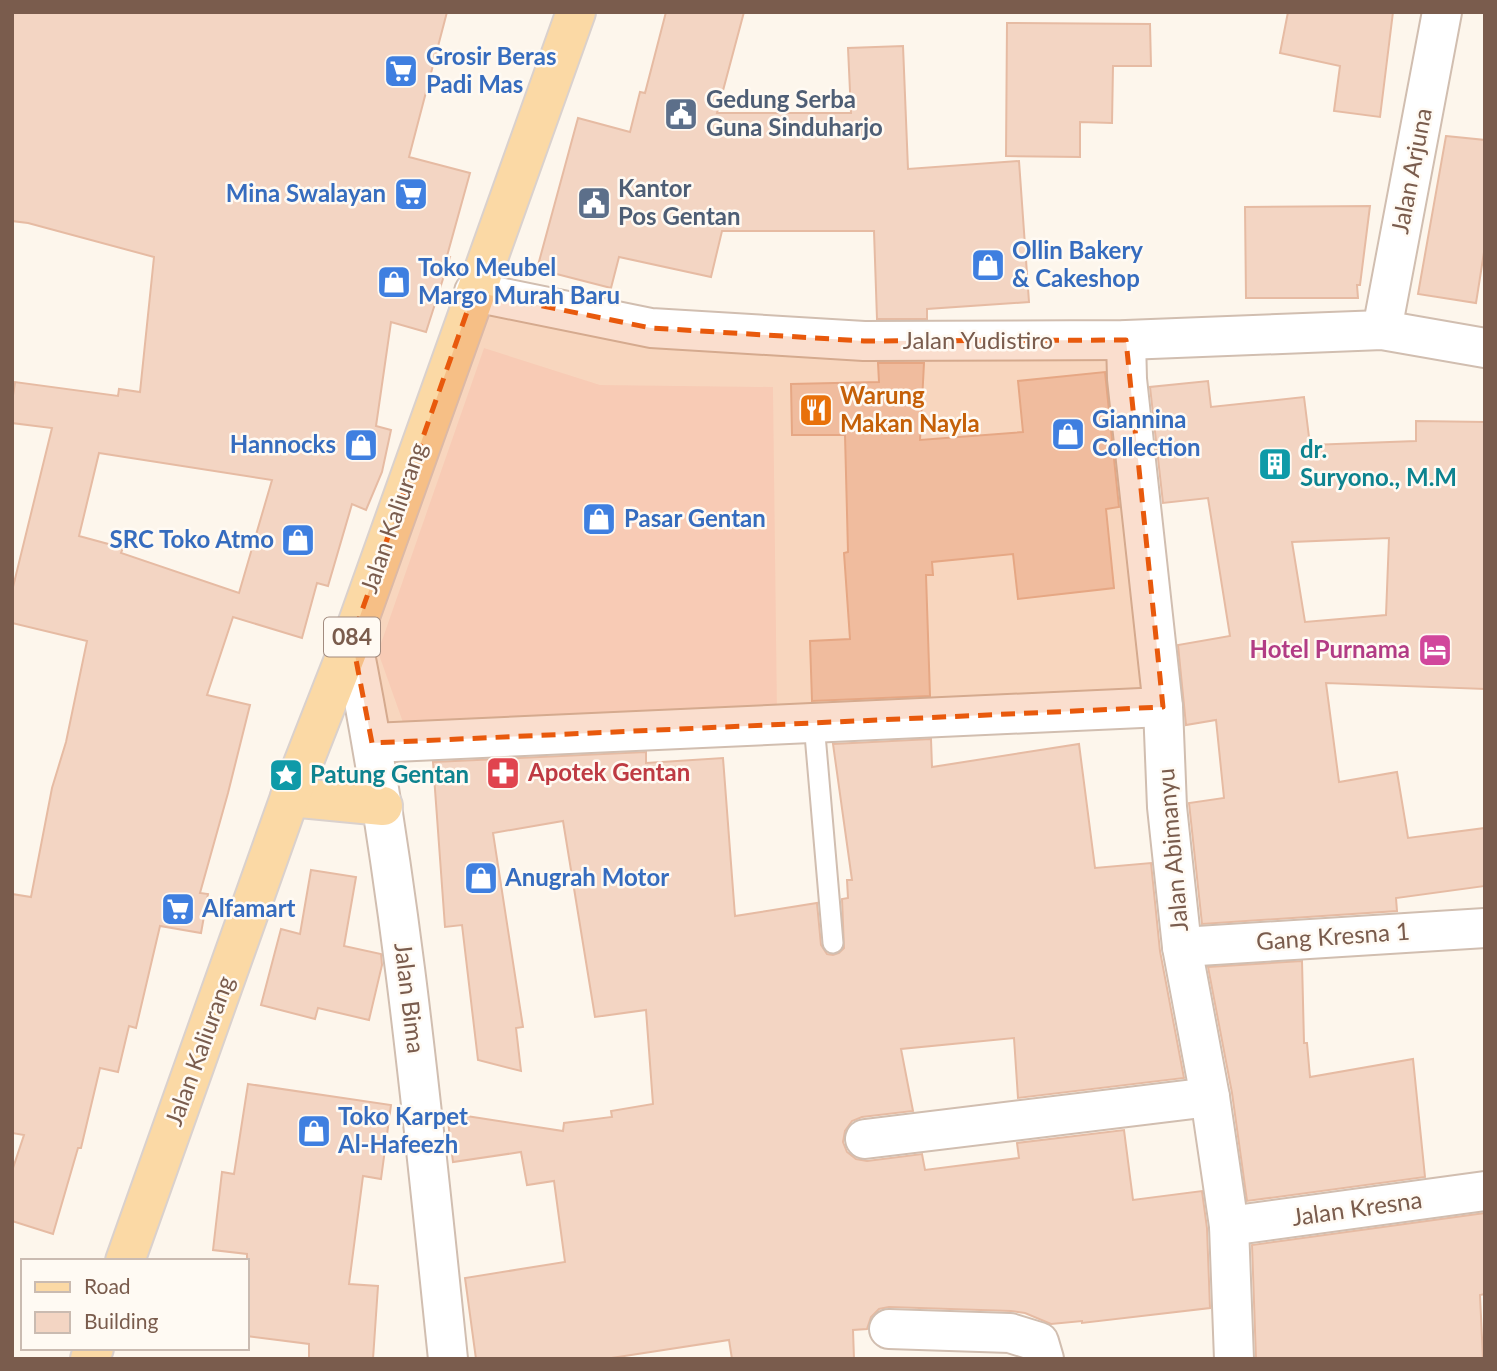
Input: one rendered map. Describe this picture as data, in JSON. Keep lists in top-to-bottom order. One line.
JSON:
{"streets":{"main road":["Jalan Kaliurang","084"],"street":["Jalan Arjuna","Jalan Yudistiro","Jalan Abimanyu","Gang Kresna 1","Jalan Bima","Jalan Kresna"]},"crossings":[["Jalan Arjuna","Jalan Yudistiro"],["Jalan Yudistiro","Jalan Kaliurang"],["Jalan Yudistiro","Jalan Abimanyu"],["Jalan Kaliurang","Jalan Bima"],["Jalan Abimanyu","Gang Kresna 1"],["Jalan Abimanyu","Jalan Kresna"]],"places":{"supermarket":["Grosir Beras Padi Mas","Mina Swalayan","Alfamart"],"public building":["Gedung Serba Guna Sinduharjo","Kantor Pos Gentan"],"shop":["Ollin Bakery & Cakeshop","Toko Meubel Margo Murah Baru","Giannina Collection","Hannocks","Pasar Gentan","SRC Toko Atmo","Anugrah Motor","Toko Karpet Al-Hafeezh"],"restaurant":["Warung Makan Nayla"],"building":["dr. Suryono., M.M"],"hotel":["Hotel Purnama"],"pharmacy":["Apotek Gentan"],"place":["Patung Gentan"]},"legend":["Road","Building"]}
